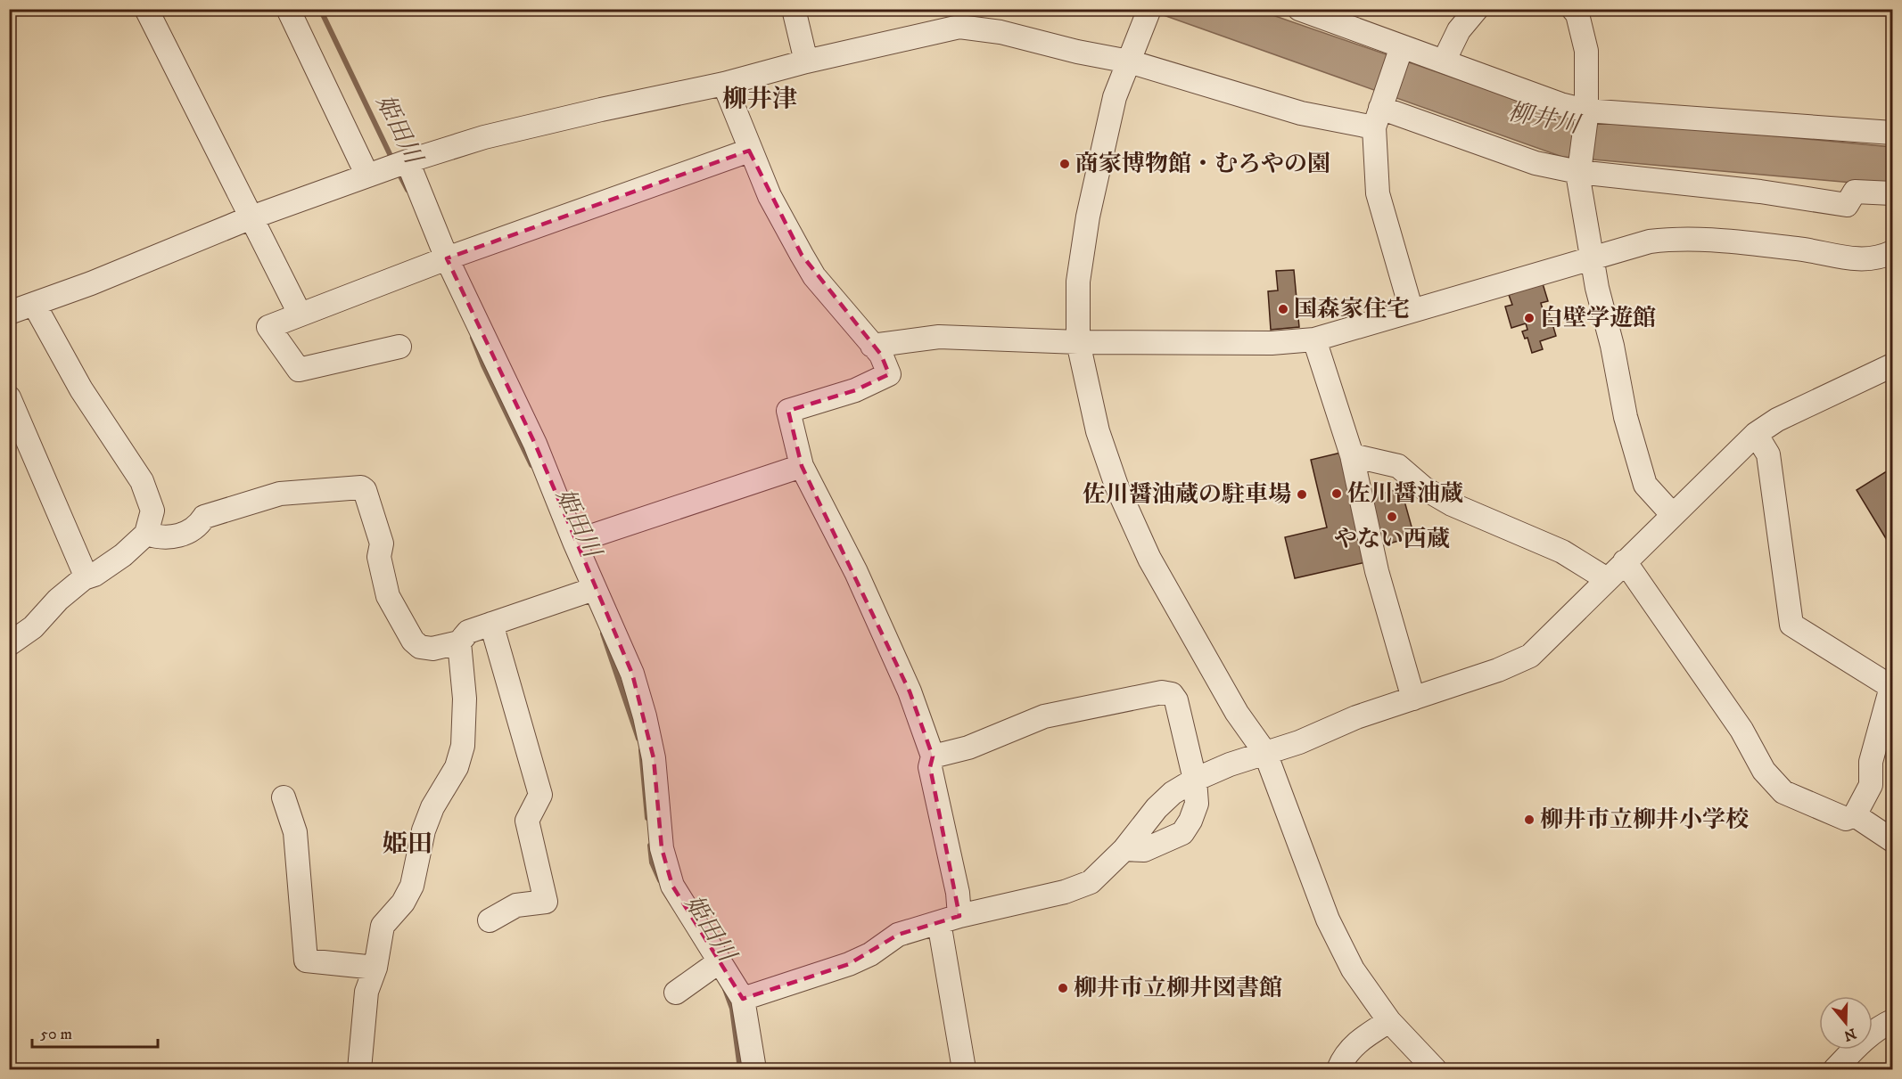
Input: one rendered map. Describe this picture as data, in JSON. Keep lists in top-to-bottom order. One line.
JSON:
{"districts":["柳井津","姫田"],"water":["柳井川","姫田川"],"places":["商家博物館・むろやの園","国森家住宅","白壁学遊館","佐川醤油蔵","佐川醤油蔵の駐車場","やない西蔵","柳井市立柳井小学校","柳井市立柳井図書館"],"scale_bar":"50 m","north":"bottom"}
